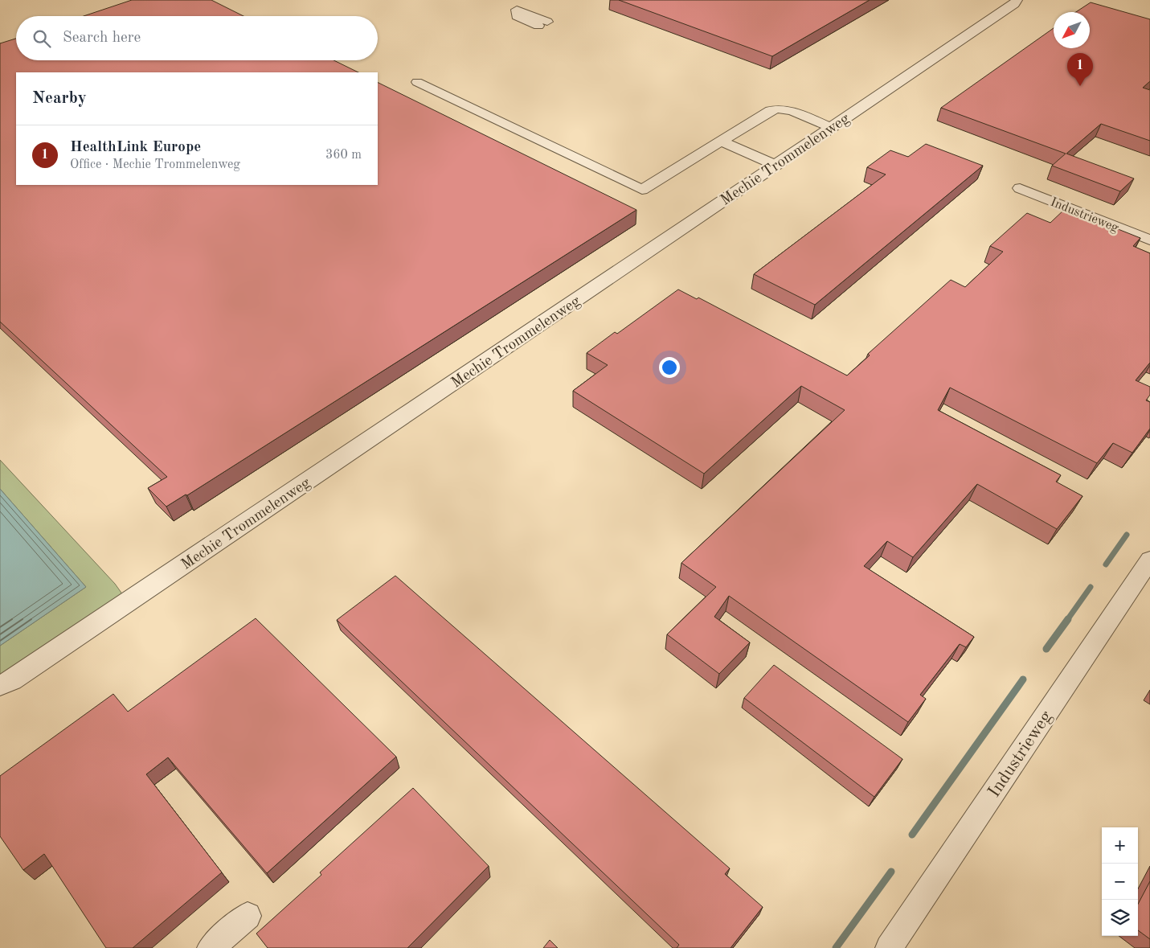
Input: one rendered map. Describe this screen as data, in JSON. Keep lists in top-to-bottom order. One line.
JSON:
{"streets":{"street":["Mechie Trommelenweg","Industrieweg"]},"north":"bottom left","page":{"search":"Search here","pins":"1","heading":"Nearby","list":[{"mark":"1","name":"HealthLink Europe","note":"Office · Mechie Trommelenweg","value":"360 m"}],"map_buttons":["+","−"]}}
